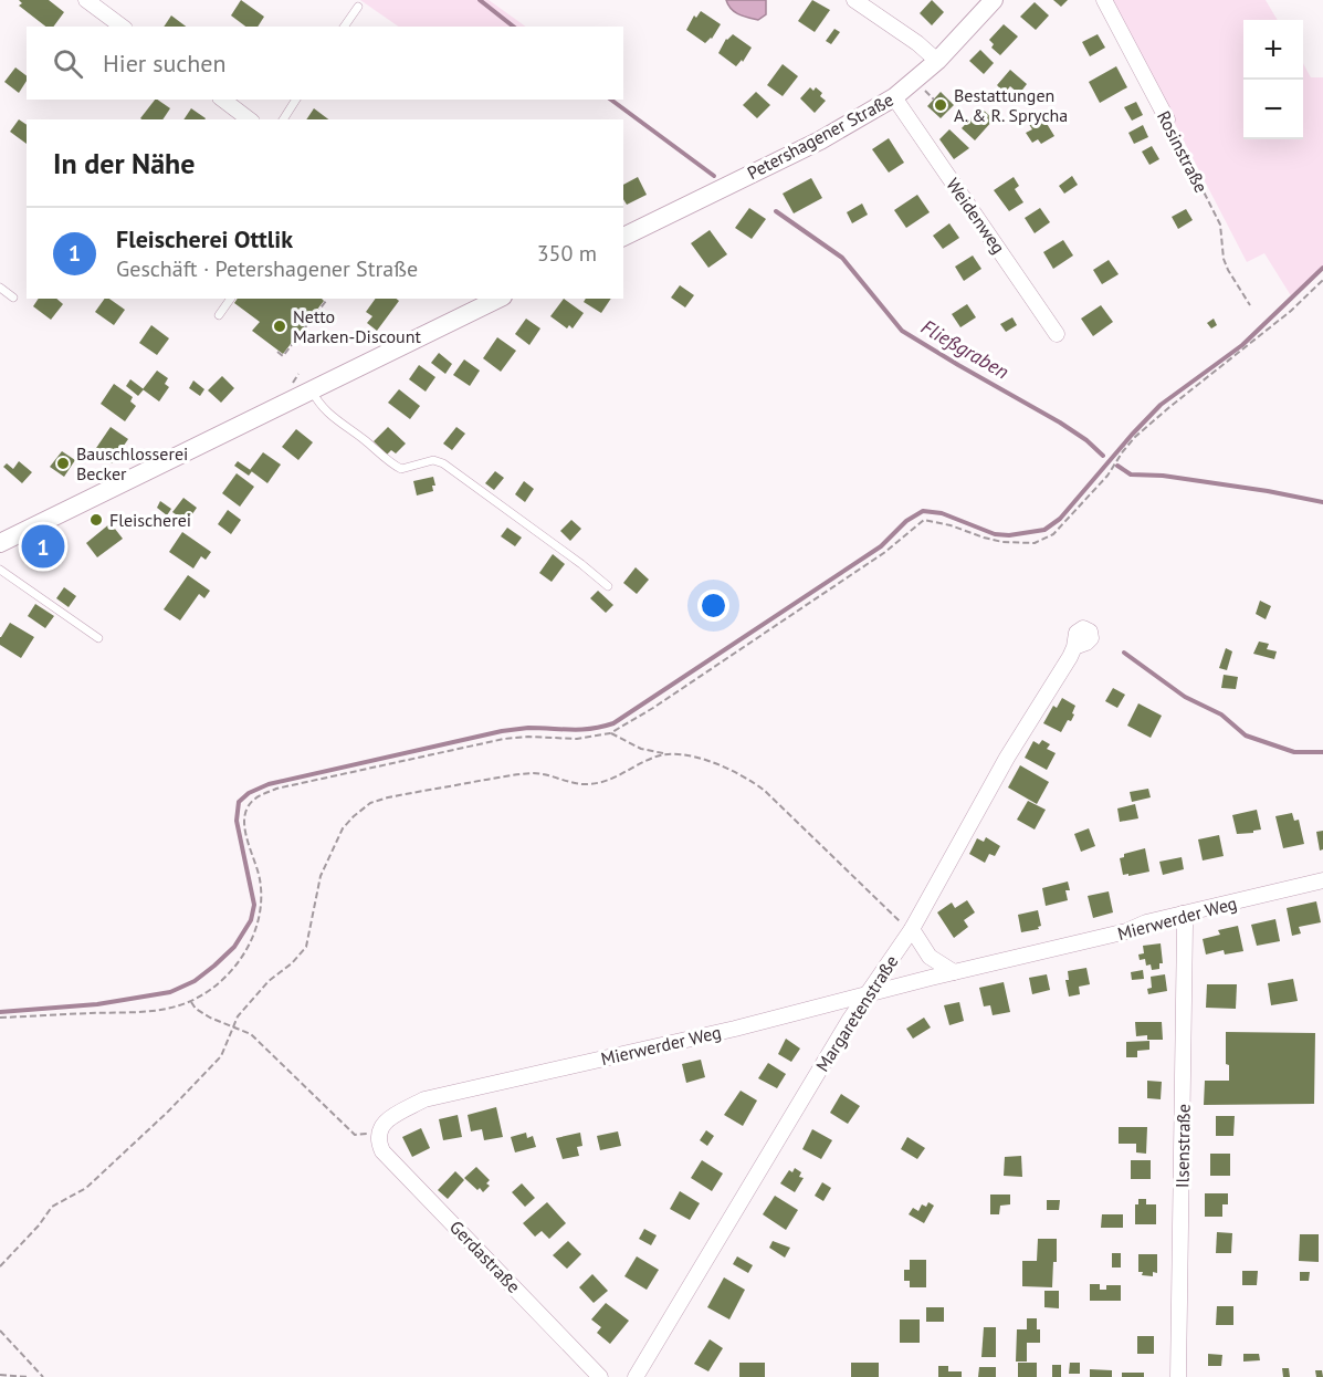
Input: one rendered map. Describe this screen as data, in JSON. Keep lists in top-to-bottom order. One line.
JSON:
{"streets":{"street":["Petershagener Straße","Rosinstraße","Weidenweg","Mierwerder Weg","Margaretenstraße","Ilsenstraße","Gerdastraße"]},"crossings":[["Petershagener Straße","Weidenweg"],["Mierwerder Weg","Margaretenstraße"],["Mierwerder Weg","Ilsenstraße"],["Mierwerder Weg","Gerdastraße"]],"water":["Fließgraben"],"places":["Bestattungen A. & R. Sprycha","Netto Marken-Discount","Bauschlosserei Becker","Fleischerei"],"page":{"map_buttons":["+","−"],"search":"Hier suchen","heading":"In der Nähe","list":[{"mark":"1","name":"Fleischerei Ottlik","note":"Geschäft · Petershagener Straße","value":"350 m"}],"pins":"1"}}
